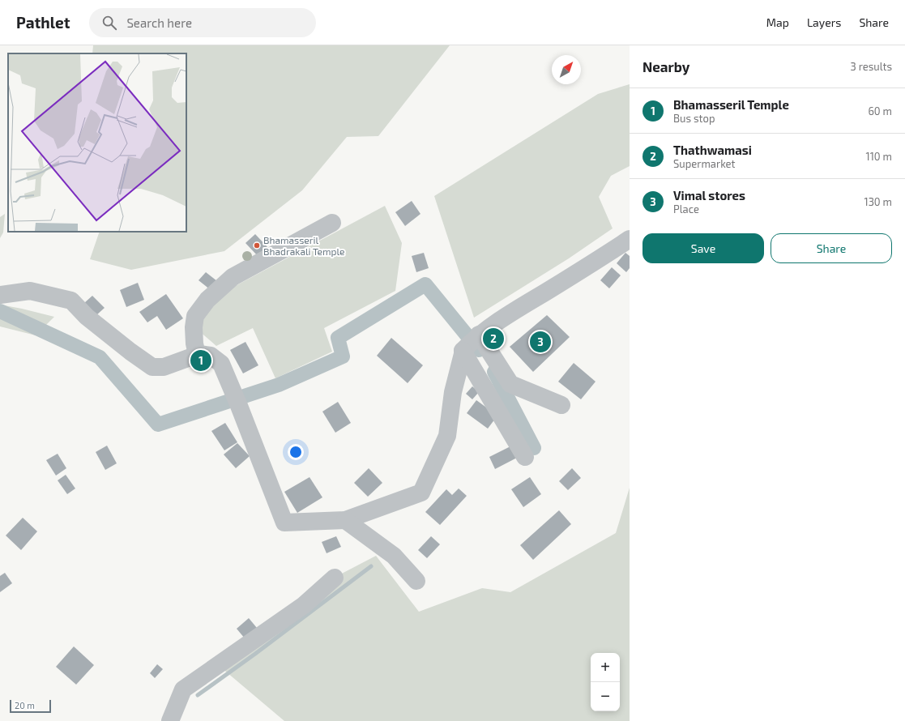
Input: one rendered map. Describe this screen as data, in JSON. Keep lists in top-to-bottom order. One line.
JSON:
{"places":["Bhamasseril Bhadrakali Temple"],"scale_bar":"20 m","north":"top right","page":{"header":"Pathlet","search":"Search here","nav":["Map","Layers","Share"],"heading":["Nearby","3 results"],"list":[{"mark":"1","name":"Bhamasseril Temple","note":"Bus stop","value":"60 m"},{"mark":"2","name":"Thathwamasi","note":"Supermarket","value":"110 m"},{"mark":"3","name":"Vimal stores","note":"Place","value":"130 m"}],"buttons":["Save","Share"],"pins":["2","3","1"],"map_buttons":["+","−"],"scale":"20 m"}}
